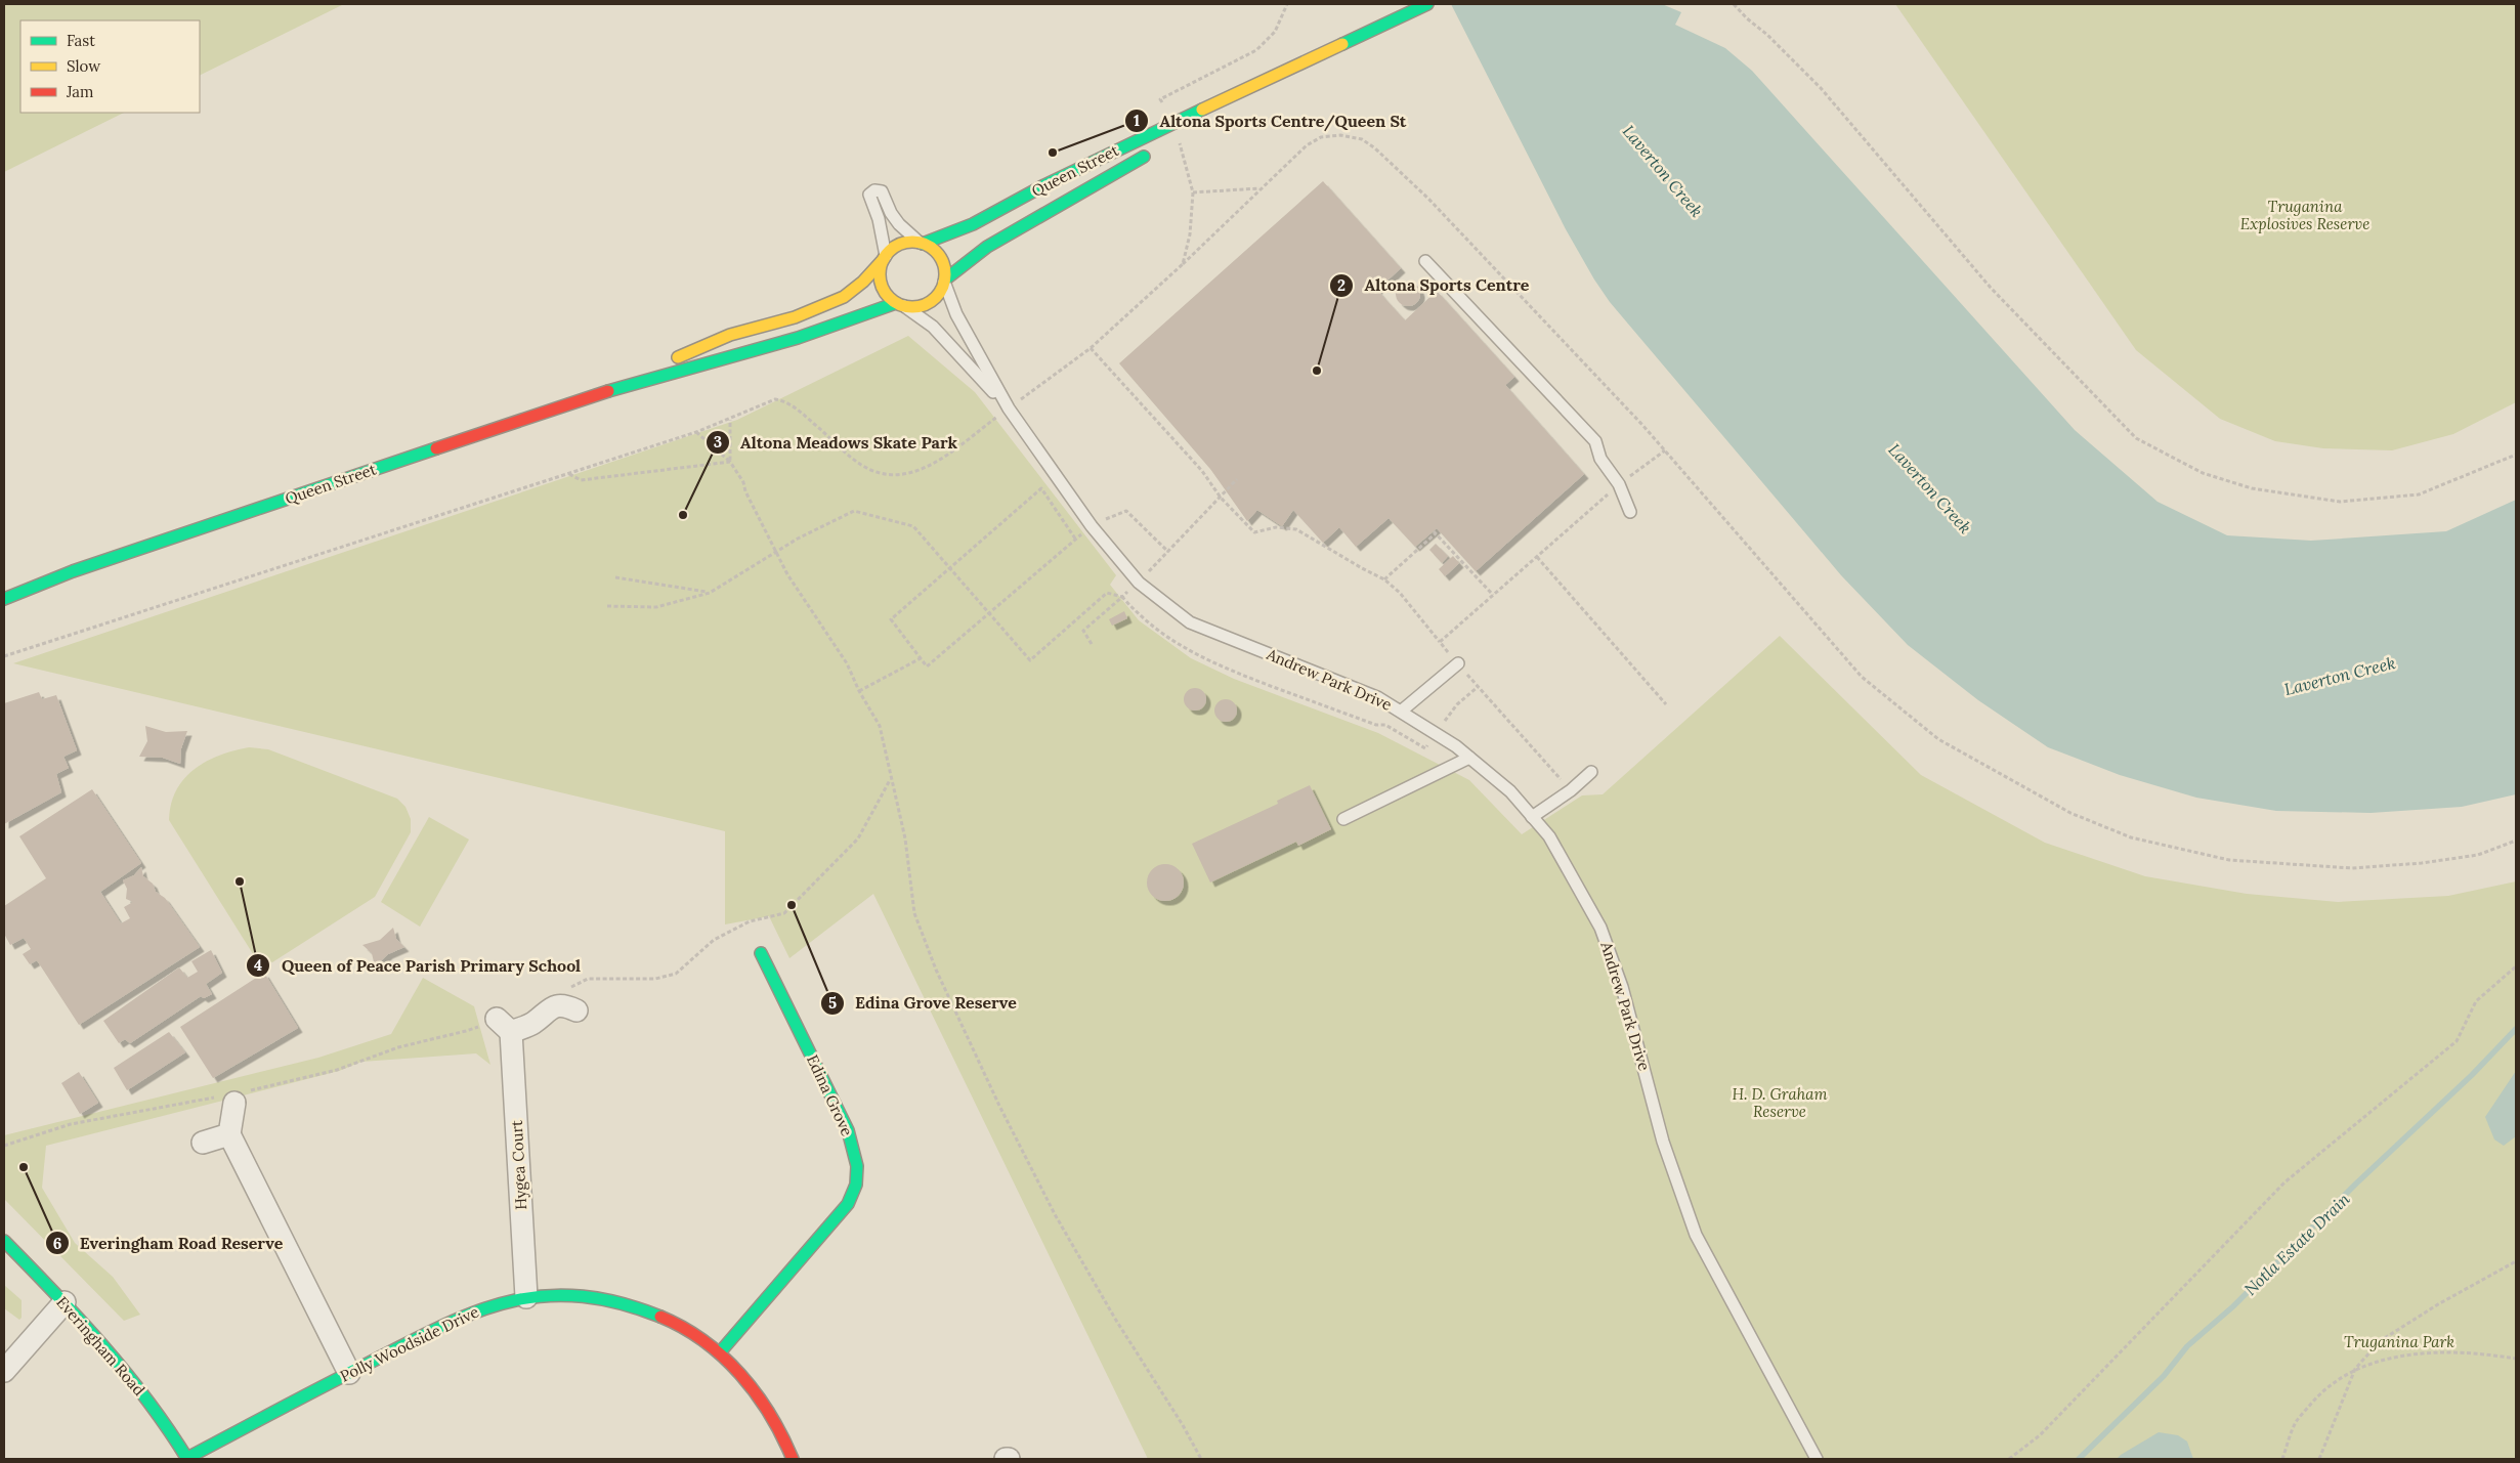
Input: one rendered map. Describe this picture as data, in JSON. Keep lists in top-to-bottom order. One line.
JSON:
{"streets":{"main road":["Queen Street","Edina Grove","Polly Woodside Drive","Everingham Road"],"street":["Hygea Court"],"lane":["Andrew Park Drive"]},"crossings":[["Queen Street","Andrew Park Drive"],["Edina Grove","Polly Woodside Drive"],["Hygea Court","Polly Woodside Drive"],["Polly Woodside Drive","Everingham Road"]],"water":["Laverton Creek","Notla Estate Drain"],"parks":["Truganina Explosives Reserve","H. D. Graham Reserve","Truganina Park"],"places":["Altona Sports Centre/Queen St","Altona Sports Centre","Altona Meadows Skate Park","Queen of Peace Parish Primary School","Edina Grove Reserve","Everingham Road Reserve"],"legend":["Fast","Slow","Jam"]}
